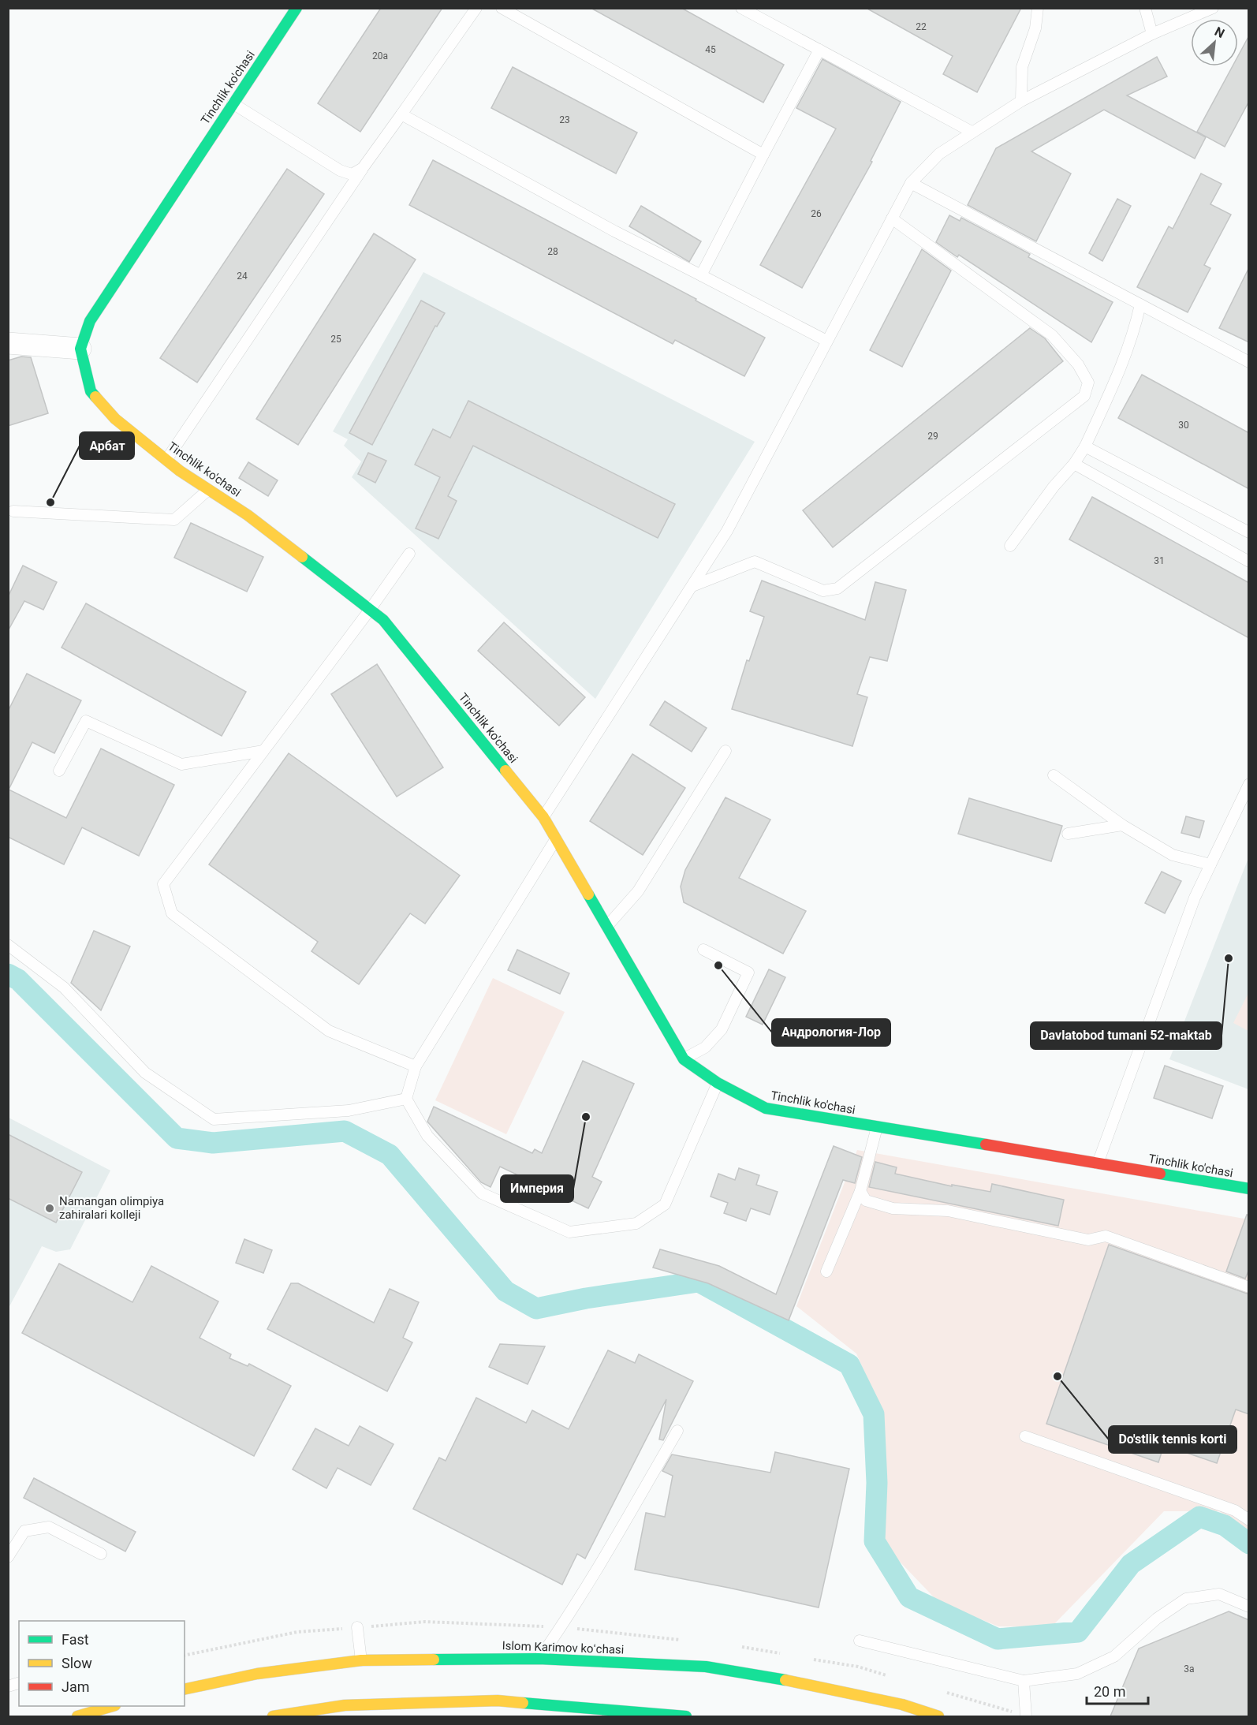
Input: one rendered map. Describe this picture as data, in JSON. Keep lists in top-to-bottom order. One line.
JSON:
{"streets":{"street":["Tinchlik ko'chasi","Islom Karimov koʻchasi"]},"places":["Арбат","Davlatobod tumani 52-maktab","Андрология-Лор","Империя","Namangan olimpiya zahiralari kolleji","Do'stlik tennis korti"],"house_numbers":["22","45","20a","23","26","28","24","25","30","29","31","3a"],"legend":["Fast","Slow","Jam"],"scale_bar":"20 m","north":"top right"}
